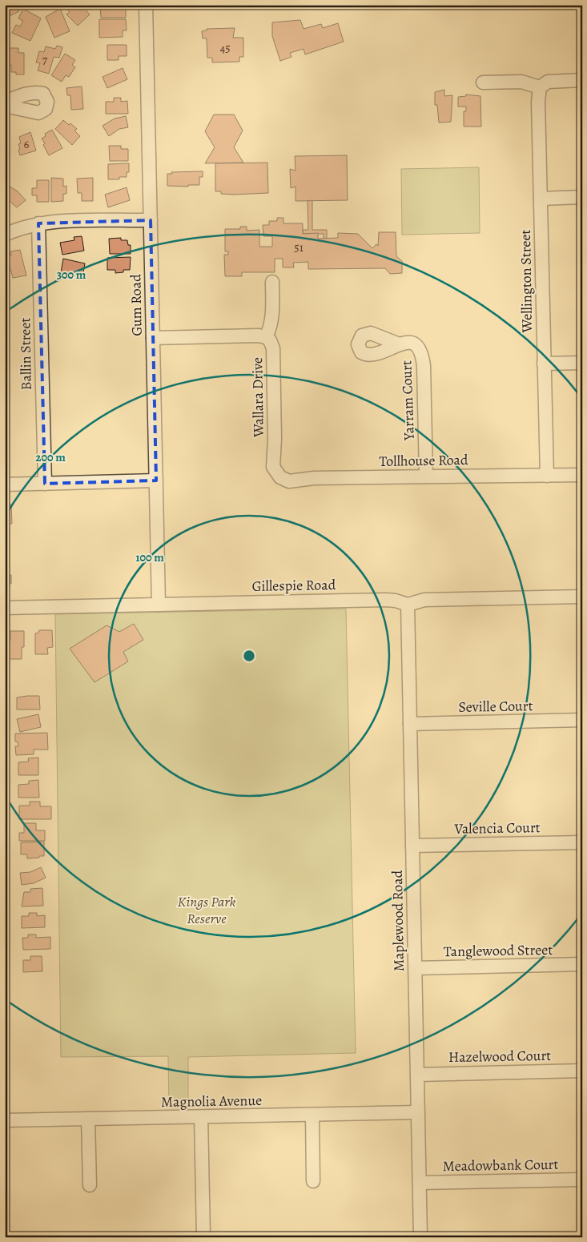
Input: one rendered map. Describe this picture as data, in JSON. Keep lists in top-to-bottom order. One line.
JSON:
{"streets":{"street":["Wellington Street","Gum Road","Ballin Street","Wallara Drive","Yarram Court","Tollhouse Road","Gillespie Road","Seville Court","Valencia Court","Maplewood Road","Tanglewood Street","Hazelwood Court","Magnolia Avenue","Meadowbank Court"]},"crossings":[["Wellington Street","Tollhouse Road"],["Gum Road","Gillespie Road"],["Wallara Drive","Tollhouse Road"],["Yarram Court","Tollhouse Road"],["Gillespie Road","Maplewood Road"],["Seville Court","Maplewood Road"],["Valencia Court","Maplewood Road"],["Maplewood Road","Tanglewood Street"],["Maplewood Road","Hazelwood Court"],["Maplewood Road","Magnolia Avenue"],["Maplewood Road","Meadowbank Court"]],"parks":["Kings Park Reserve"],"house_numbers":["45","7","6","51"],"rings":["300 m","200 m","100 m"]}
